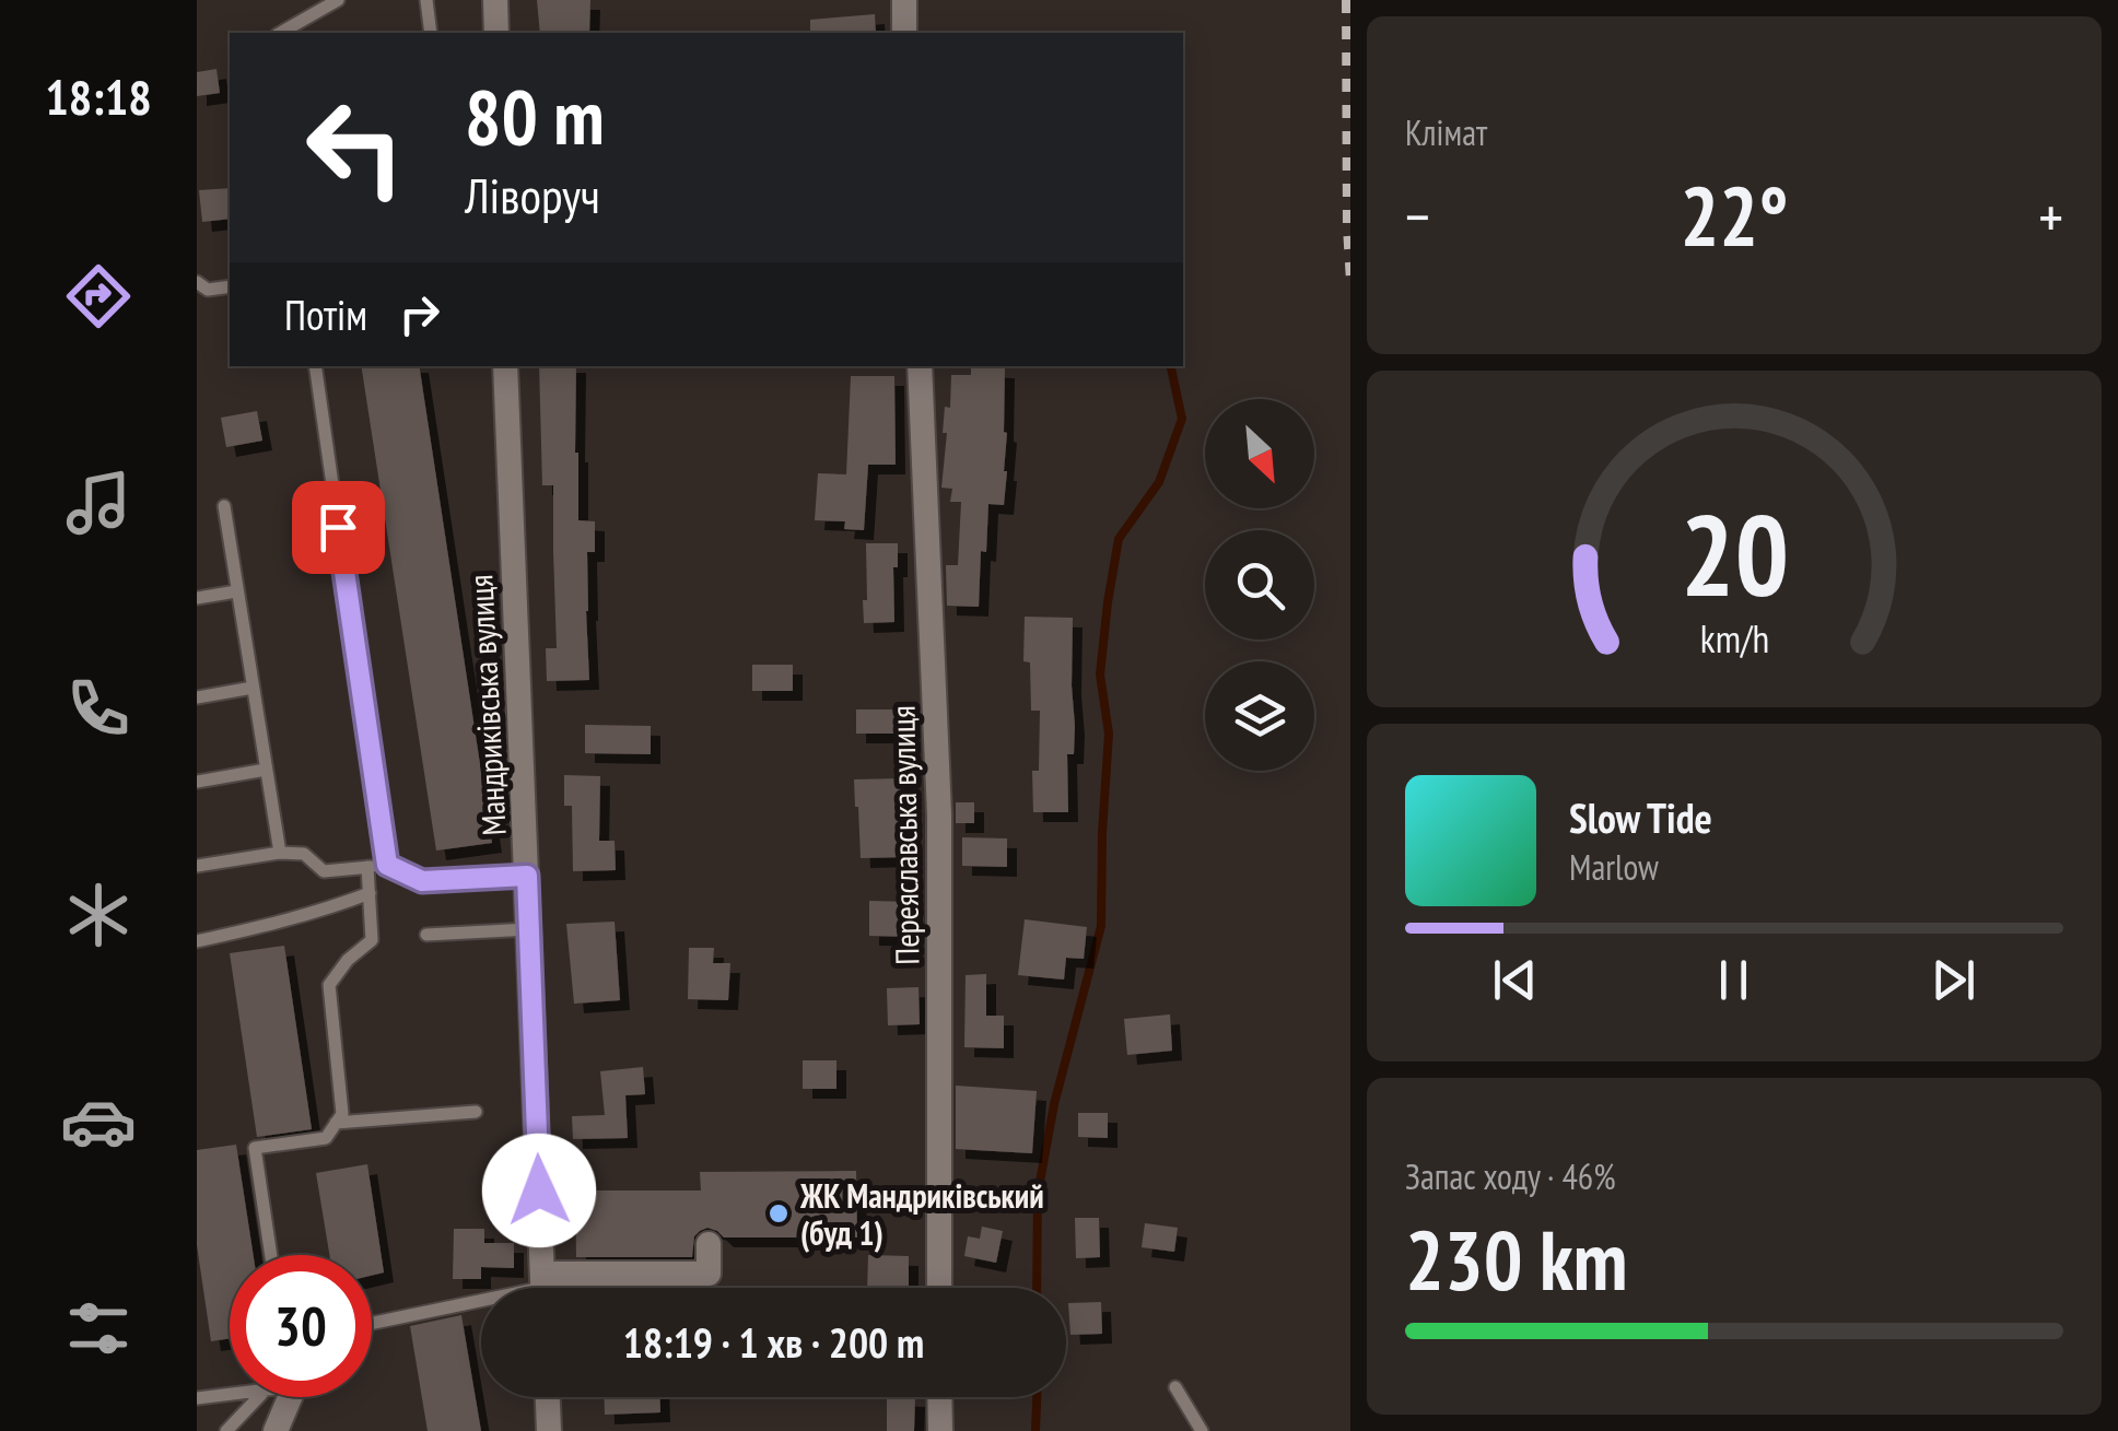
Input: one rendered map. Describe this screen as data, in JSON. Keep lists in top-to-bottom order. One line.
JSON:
{"streets":{"street":["Мандриківська вулиця","Переяславська вулиця"]},"places":["ЖК Мандриківський (буд 1)"],"north":"bottom right","page":{"tabs":"18:18","tile":["Клімат",["Запас ходу · 46%","230 km"]],"turn":["80 m","Ліворуч"],"heat":["−","22°","+"],"then":"Потім","song":["Slow Tide","Marlow"],"limit":"30","trip":"18:19 · 1 хв · 200 m","gauge":["20","km/h"]}}
